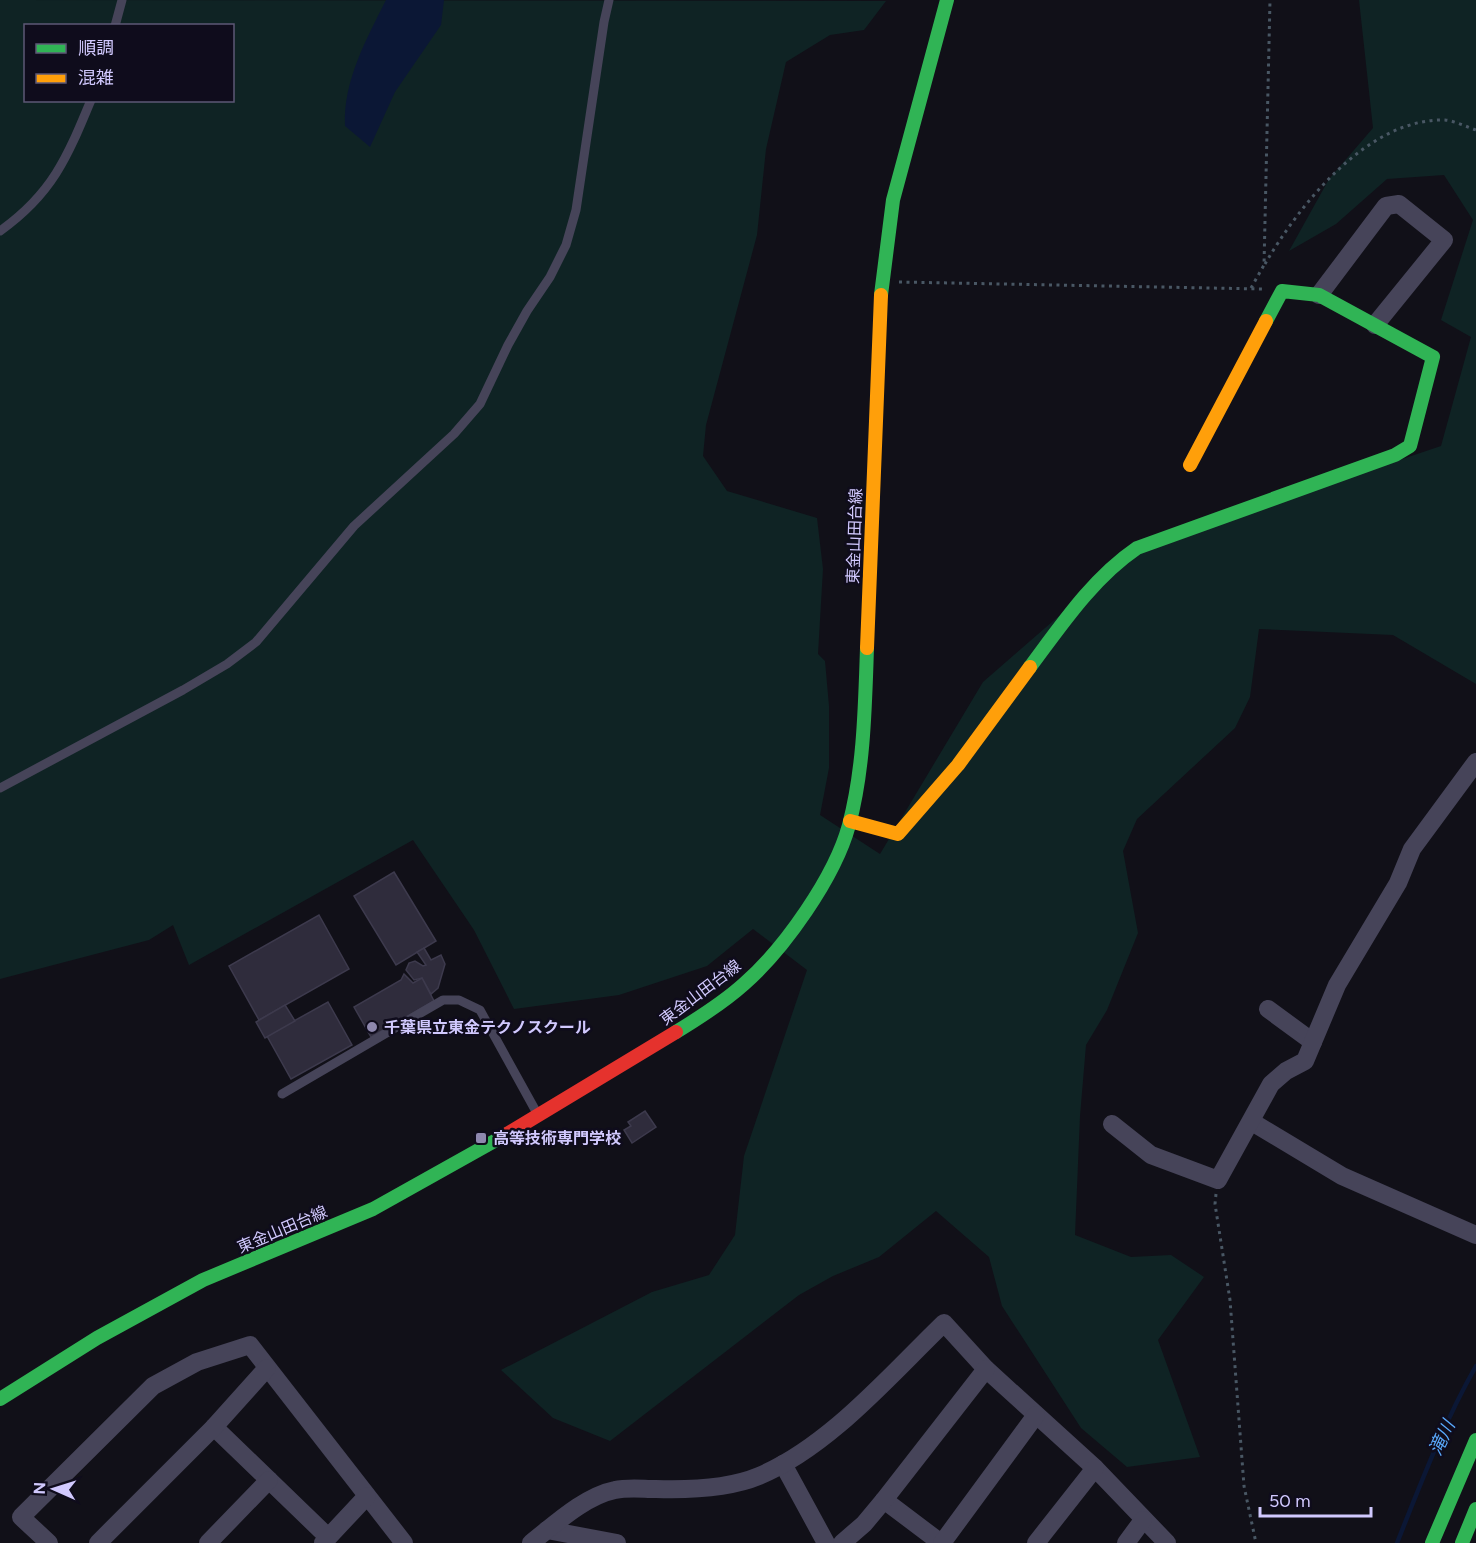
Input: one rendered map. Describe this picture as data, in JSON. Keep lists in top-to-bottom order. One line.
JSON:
{"streets":{"main road":["東金山田台線"]},"water":["滝川"],"places":{"other":["千葉県立東金テクノスクール"],"transit":["高等技術専門学校"]},"legend":["順調","混雑"],"scale_bar":"50 m","north":"left"}
